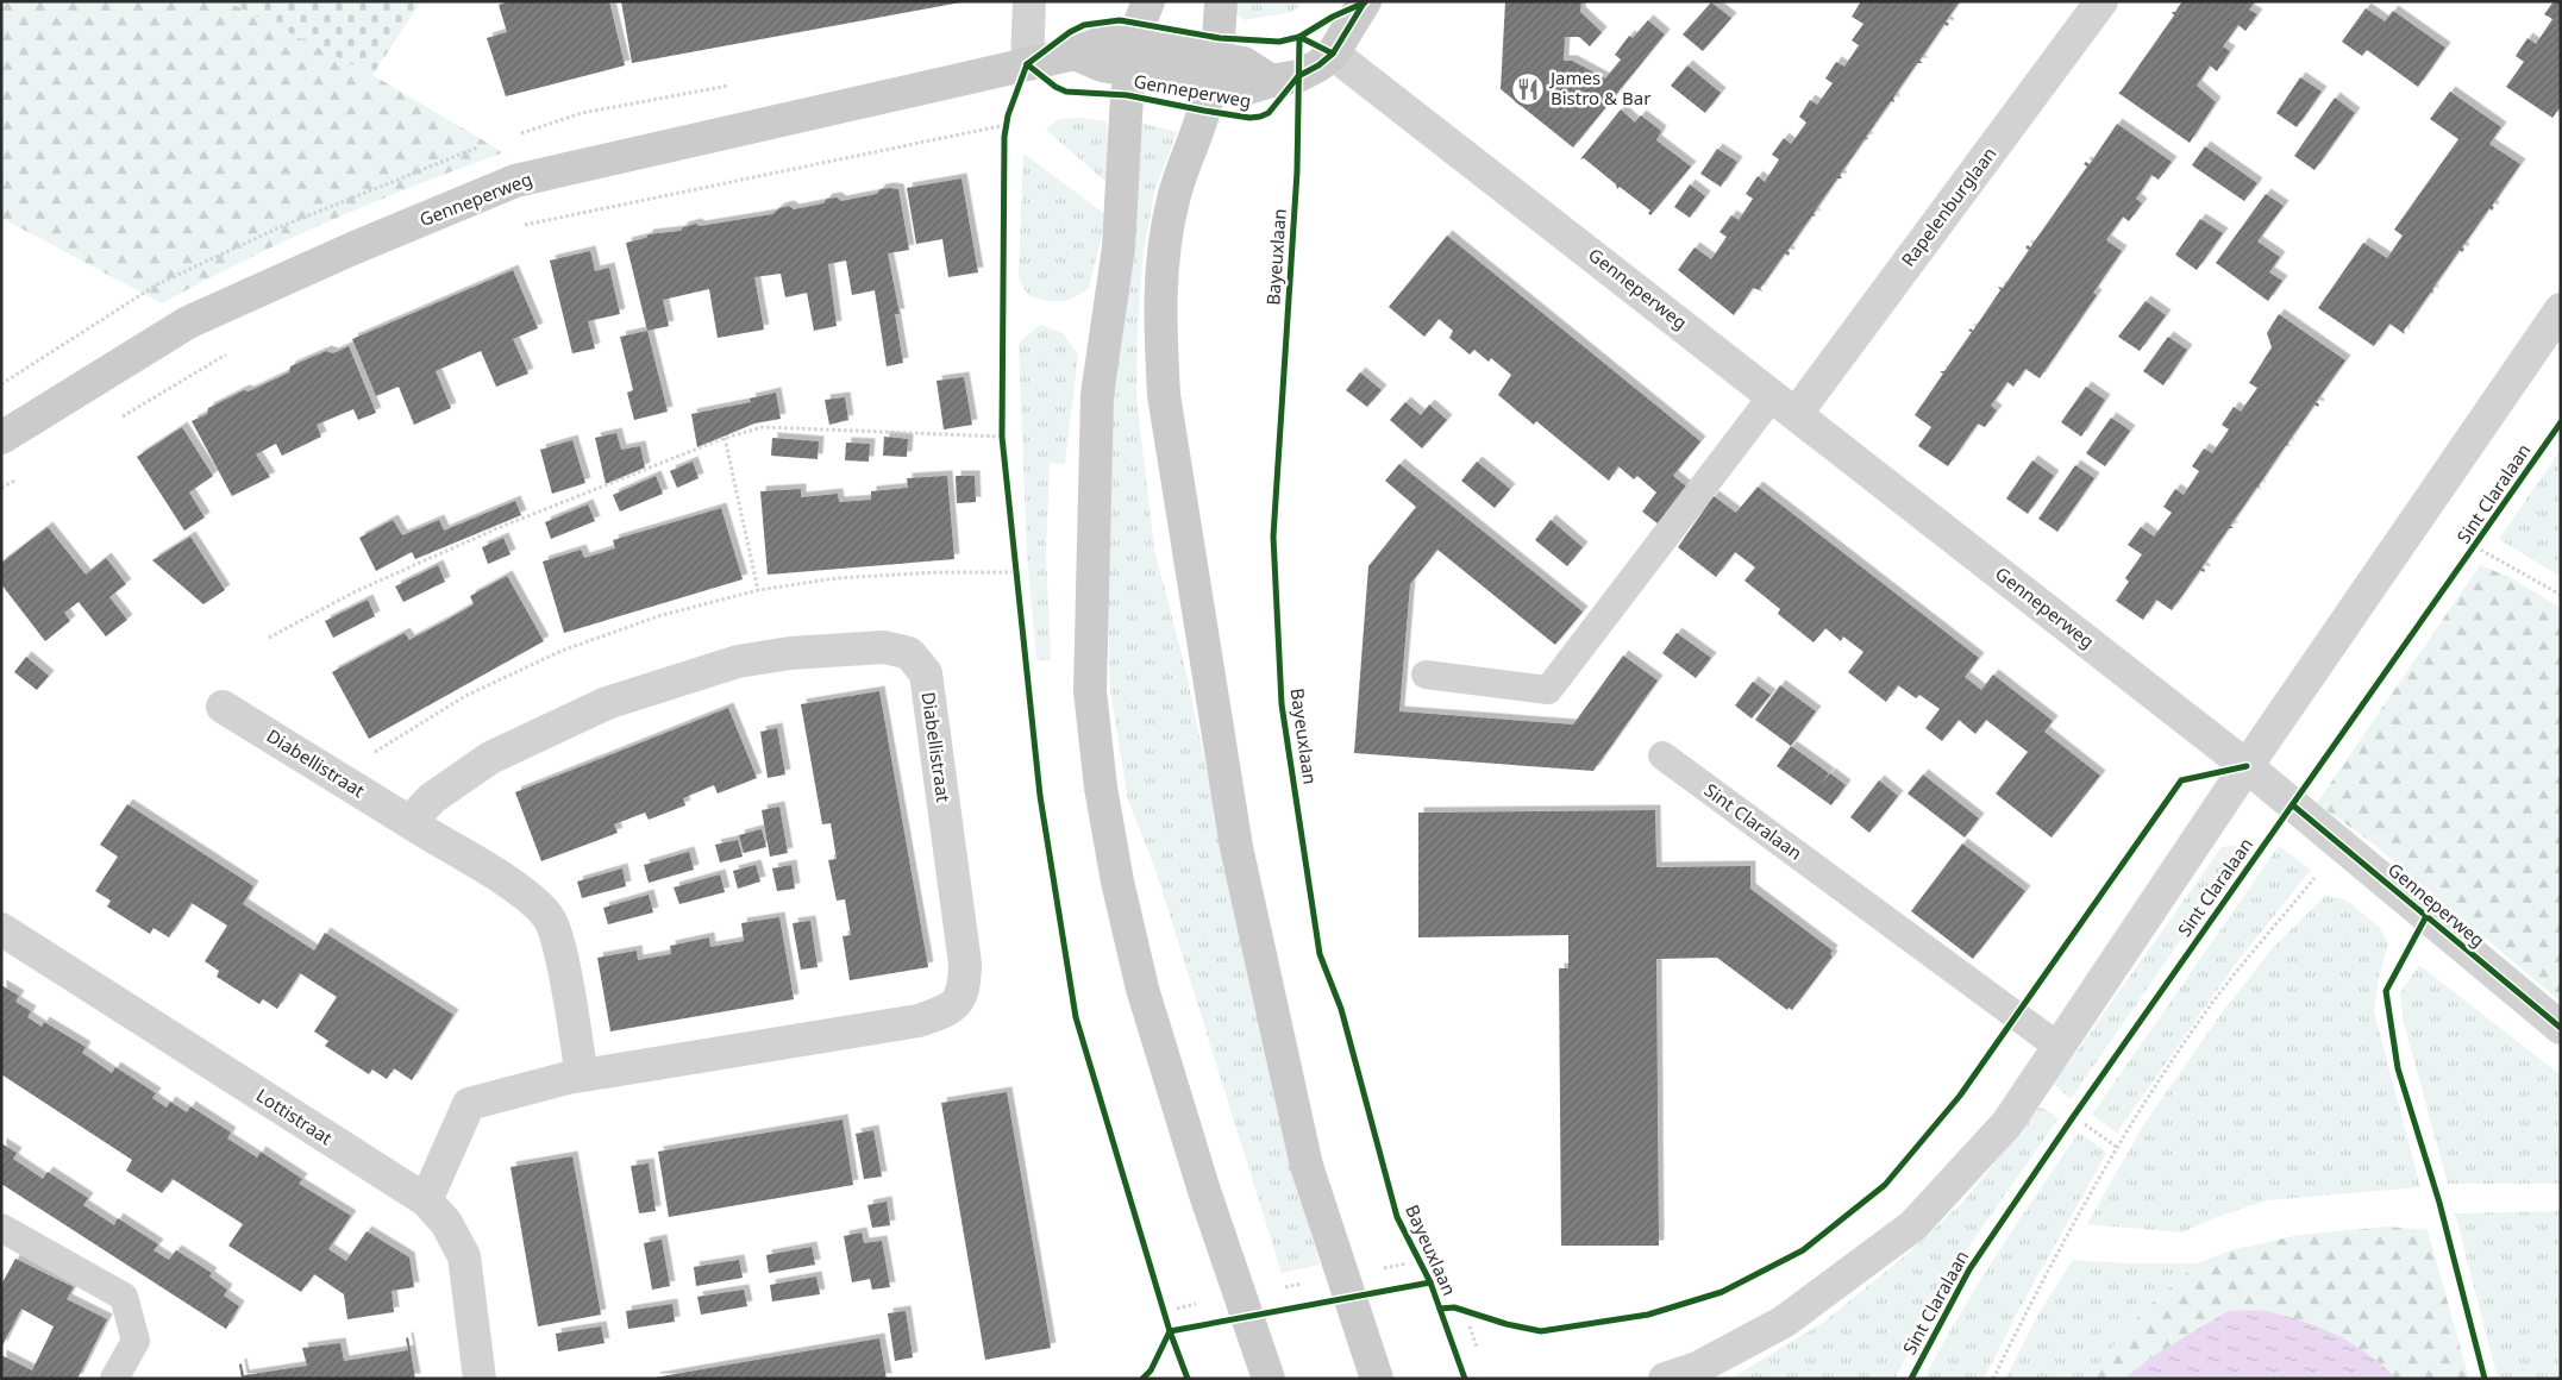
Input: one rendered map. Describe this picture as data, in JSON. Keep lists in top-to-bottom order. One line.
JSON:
{"streets":{"main road":["Genneperweg"],"street":["Rapelenburglaan","Diabellistraat","Lottistraat"],"lane":["Sint Claralaan"],"cycle path":["Bayeuxlaan"]},"crossings":[["Genneperweg","Rapelenburglaan"],["Diabellistraat","Lottistraat"]],"places":{"restaurant":["James Bistro & Bar"]}}
